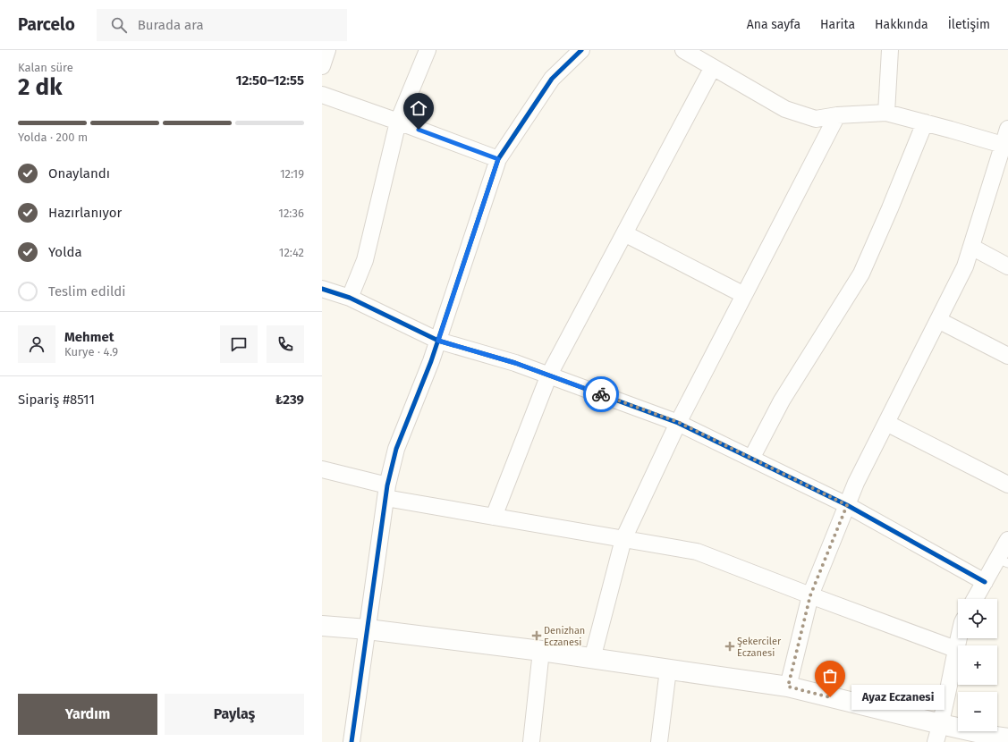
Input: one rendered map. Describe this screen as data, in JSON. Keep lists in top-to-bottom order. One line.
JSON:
{"places":{"health":["Denizhan Eczanesi","Şekerciler Eczanesi"],"other":["Ayaz Eczanesi"]},"page":{"header":"Parcelo","search":"Burada ara","nav":["Ana sayfa","Harita","Hakkında","İletişim"],"heading":["2 dk","Kalan süre","12:50–12:55"],"panel":["Mehmet","Kurye · 4.9","Sipariş #8511","₺239"],"bar":"Yolda · 200 m","list":[["Onaylandı","12:19"],["Hazırlanıyor","12:36"],["Yolda","12:42"],"Teslim edildi"],"map_buttons":["+","−"],"bubble":"Ayaz Eczanesi","buttons":["Yardım","Paylaş"]}}
